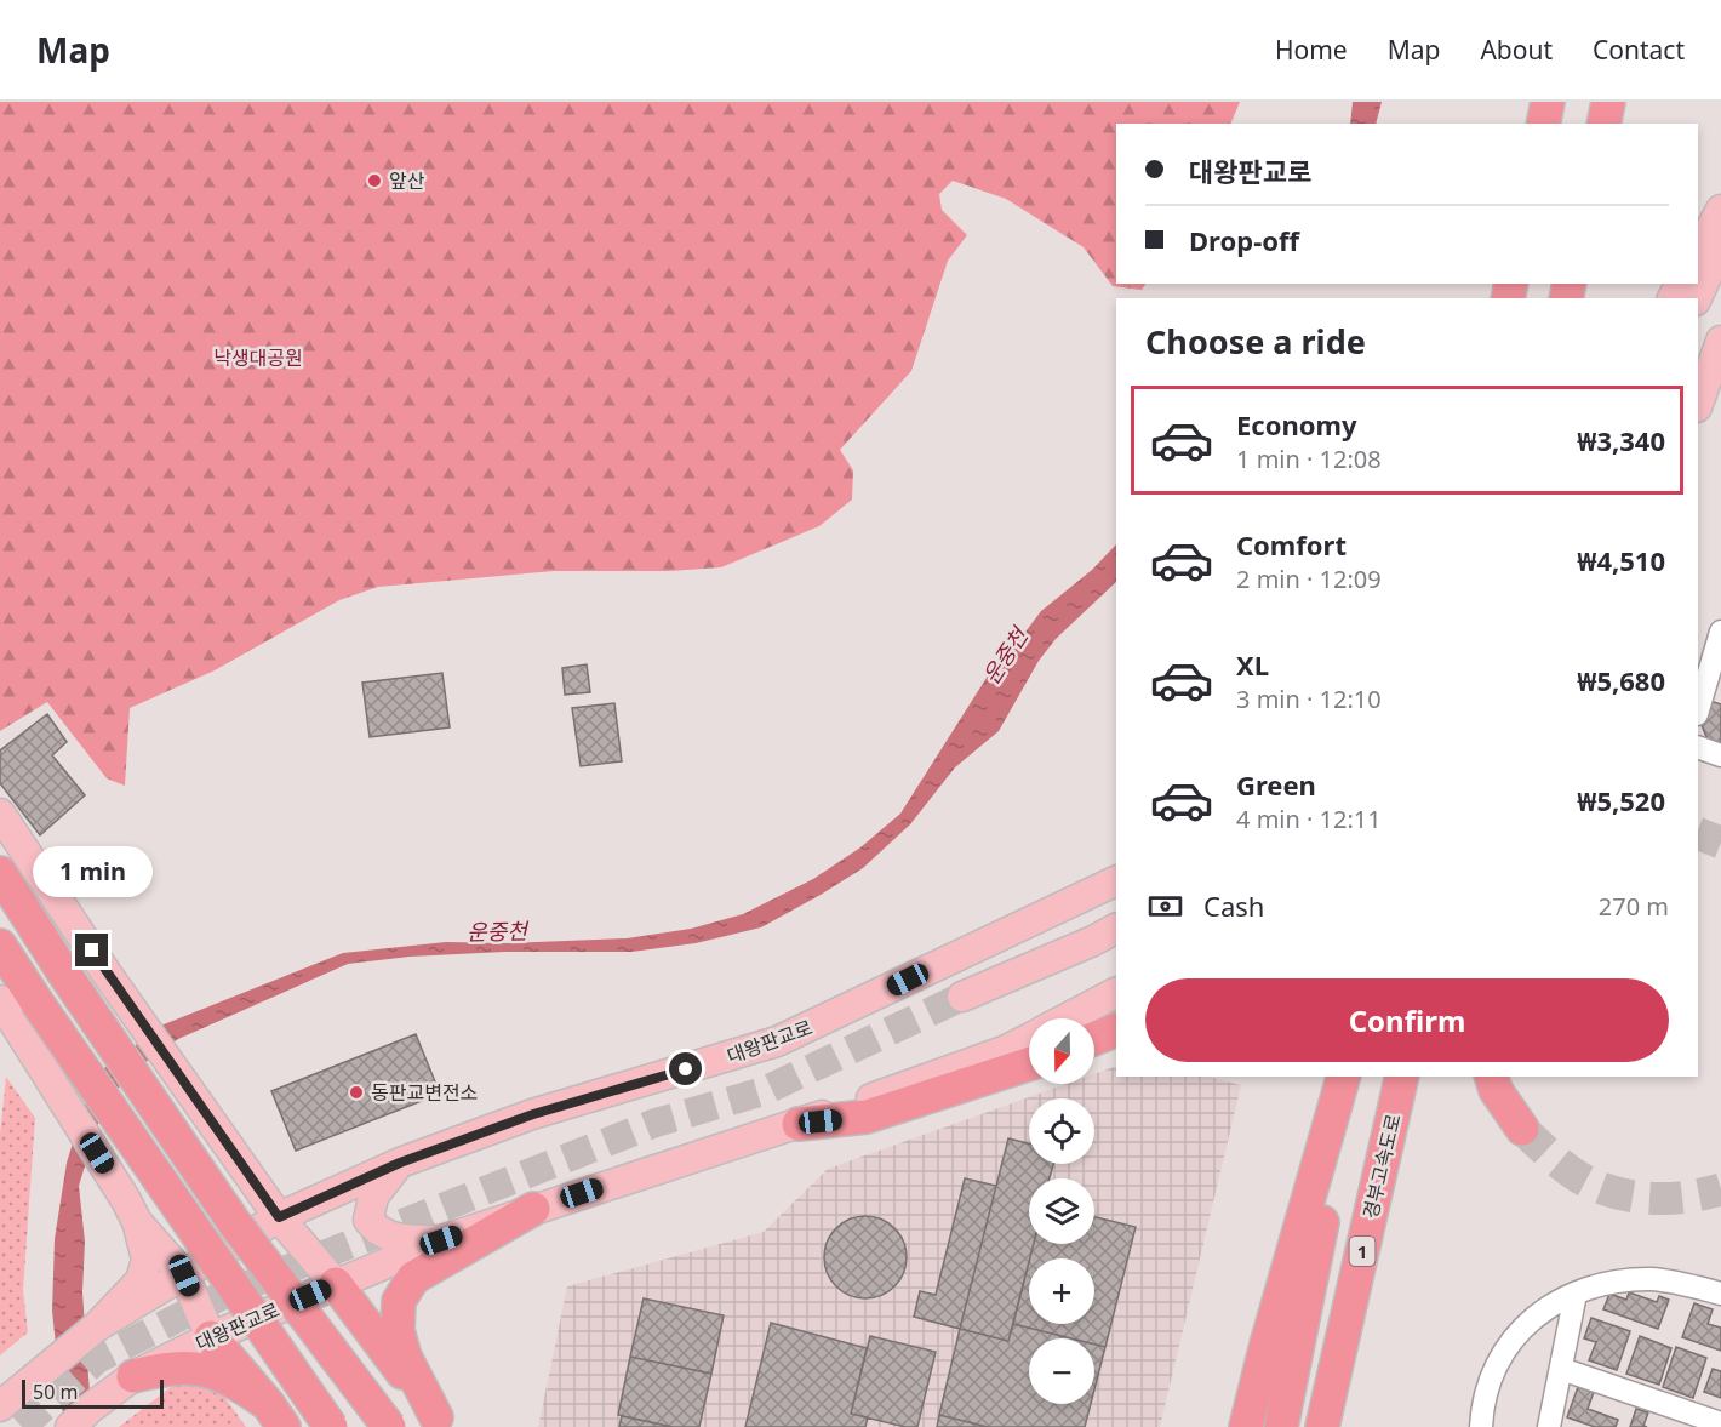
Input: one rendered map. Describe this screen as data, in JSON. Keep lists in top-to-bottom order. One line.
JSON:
{"streets":{"highway":["경부고속도로","1"],"main road":["대왕판교로"]},"water":["운중천"],"parks":["낙생대공원"],"places":["앞산","동판교변전소"],"scale_bar":"50 m","north":"bottom","page":{"header":"Map","nav":["Home","Map","About","Contact"],"banner":["대왕판교로","Drop-off"],"heading":"Choose a ride","list":[{"name":"Economy","note":"1 min · 12:08","value":"₩3,340"},{"name":"Comfort","note":"2 min · 12:09","value":"₩4,510"},{"name":"XL","note":"3 min · 12:10","value":"₩5,680"},{"name":"Green","note":"4 min · 12:11","value":"₩5,520"}],"bubble":"1 min","pay":["Cash","270 m"],"buttons":"Confirm","map_buttons":["+","−"],"scale":"50 m"}}
